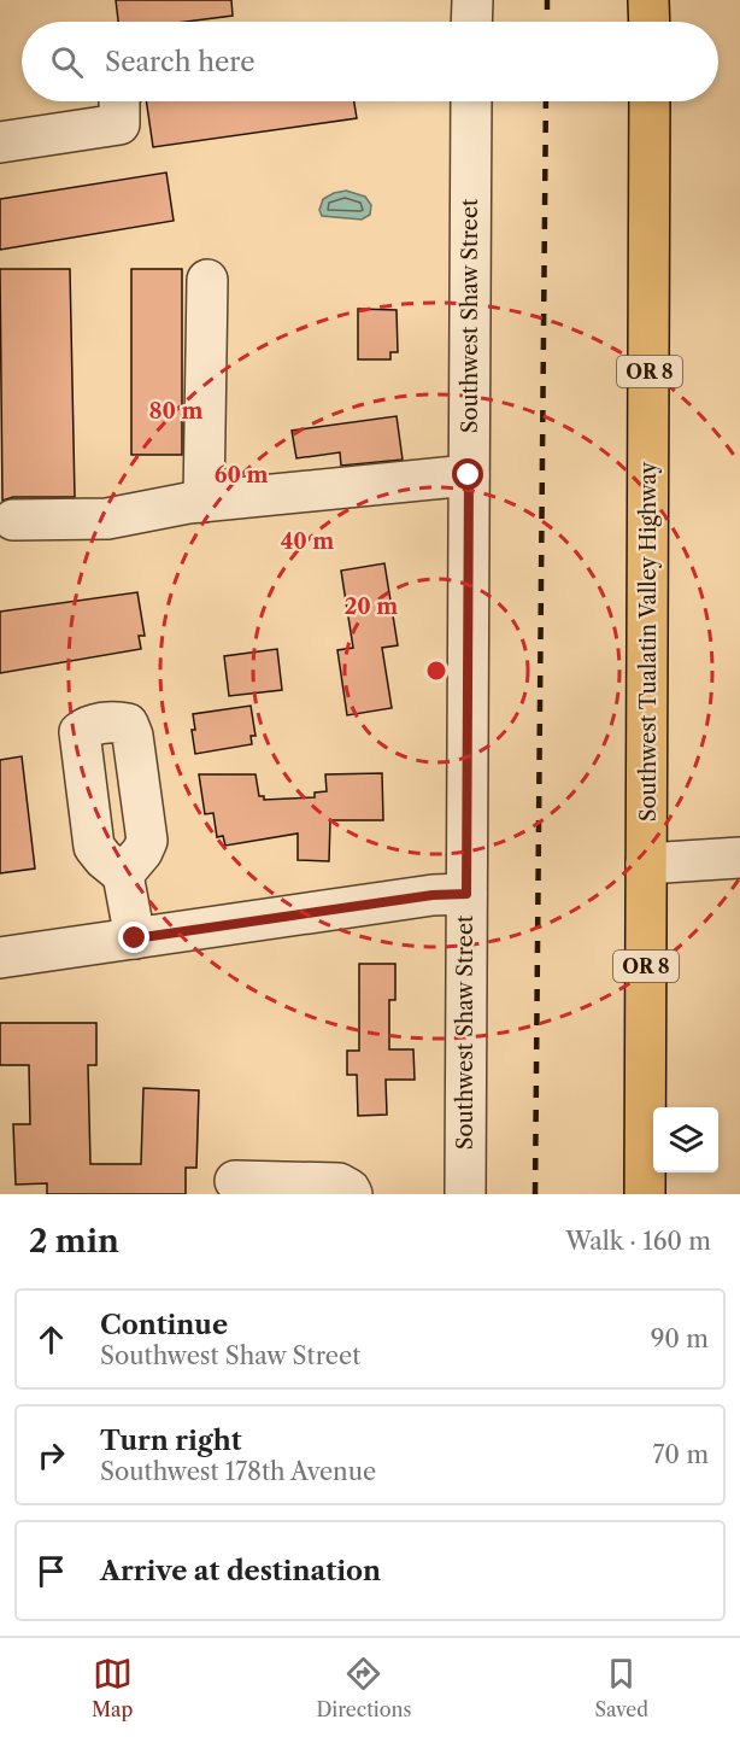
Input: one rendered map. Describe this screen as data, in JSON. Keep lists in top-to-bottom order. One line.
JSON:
{"streets":{"main road":["OR 8","Southwest Tualatin Valley Highway"],"street":["Southwest Shaw Street"]},"page":{"search":"Search here","heading":["2 min","Walk · 160 m"],"list":[["Continue","Southwest Shaw Street","90 m"],["Turn right","Southwest 178th Avenue","70 m"],"Arrive at destination"],"nav":["Map","Directions","Saved"]},"rings":["80 m","60 m","40 m","20 m"]}
